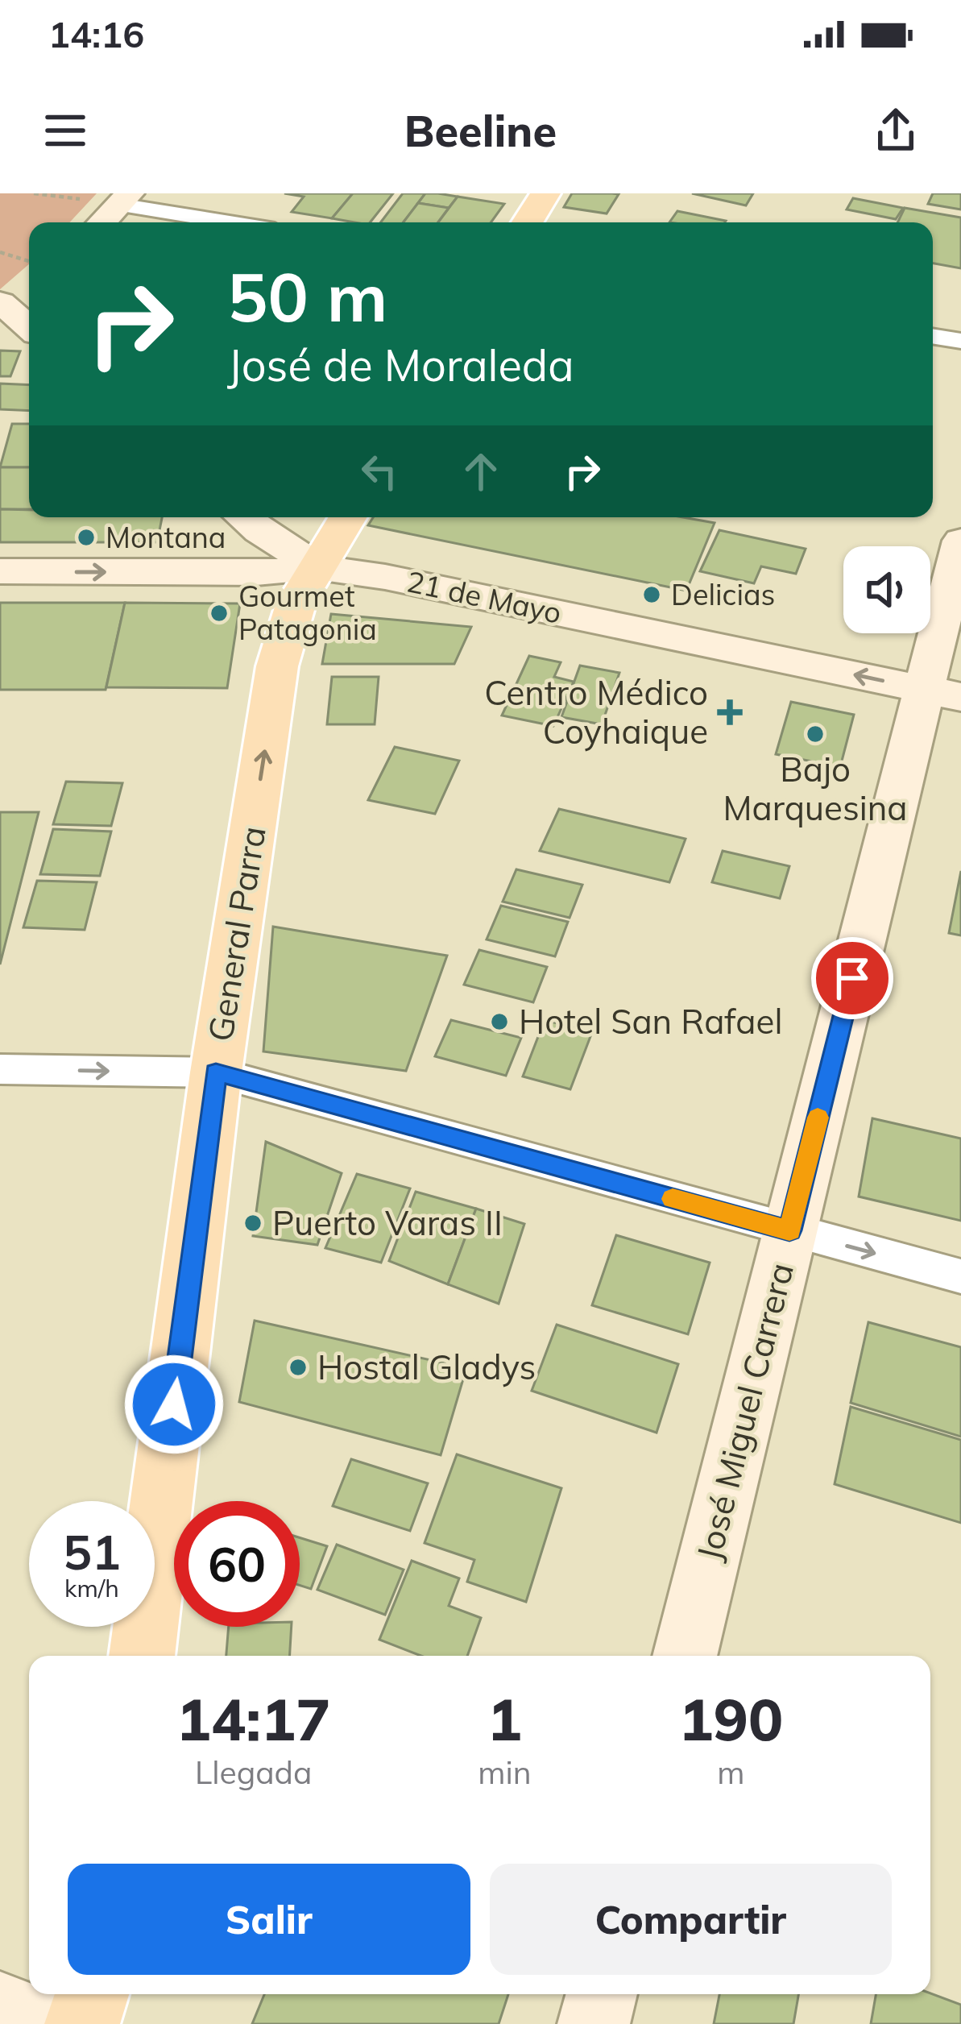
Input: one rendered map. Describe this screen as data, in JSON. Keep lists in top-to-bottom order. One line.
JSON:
{"streets":{"main road":["General Parra"],"street":["21 de Mayo","José Miguel Carrera"]},"crossings":[["21 de Mayo","General Parra"],["21 de Mayo","José Miguel Carrera"]],"one_way":["General Parra"],"places":{"other":["Montana","Delicias","Gourmet Patagonia","Bajo Marquesina","Hotel San Rafael","Puerto Varas II","Hostal Gladys"],"health":["Centro Médico Coyhaique"]},"page":{"status":"14:16","header":"Beeline","turn":["50 m","José de Moraleda"],"speed":"51 km/h","limit":"60","eta":["14:17","Llegada","1","min","190","m"],"buttons":["Salir","Compartir"]}}
